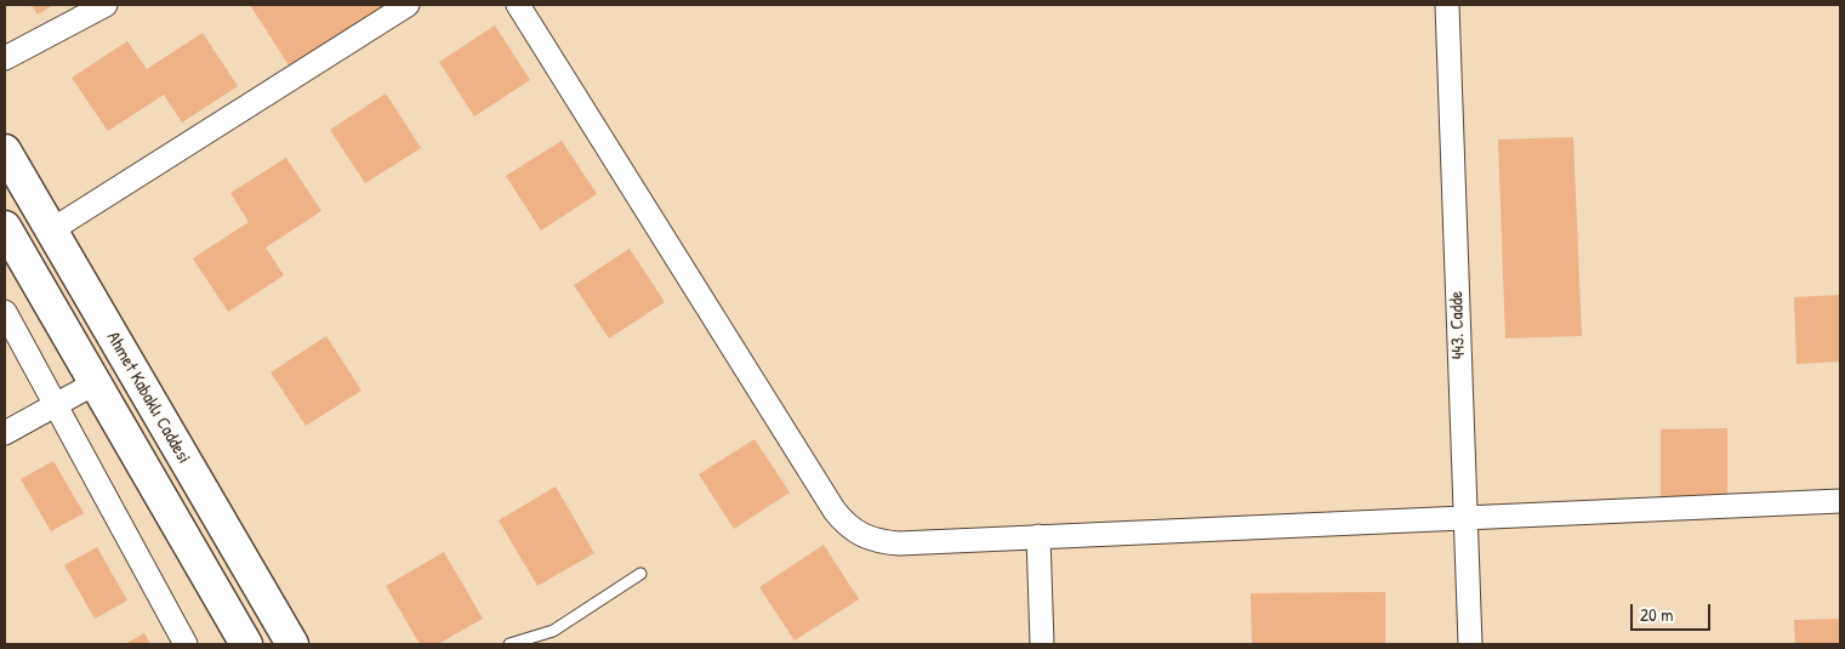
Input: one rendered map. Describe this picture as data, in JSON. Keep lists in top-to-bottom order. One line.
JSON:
{"streets":{"main road":["Ahmet Kabaklı Caddesi"],"street":["443. Cadde"]},"scale_bar":"20 m"}
